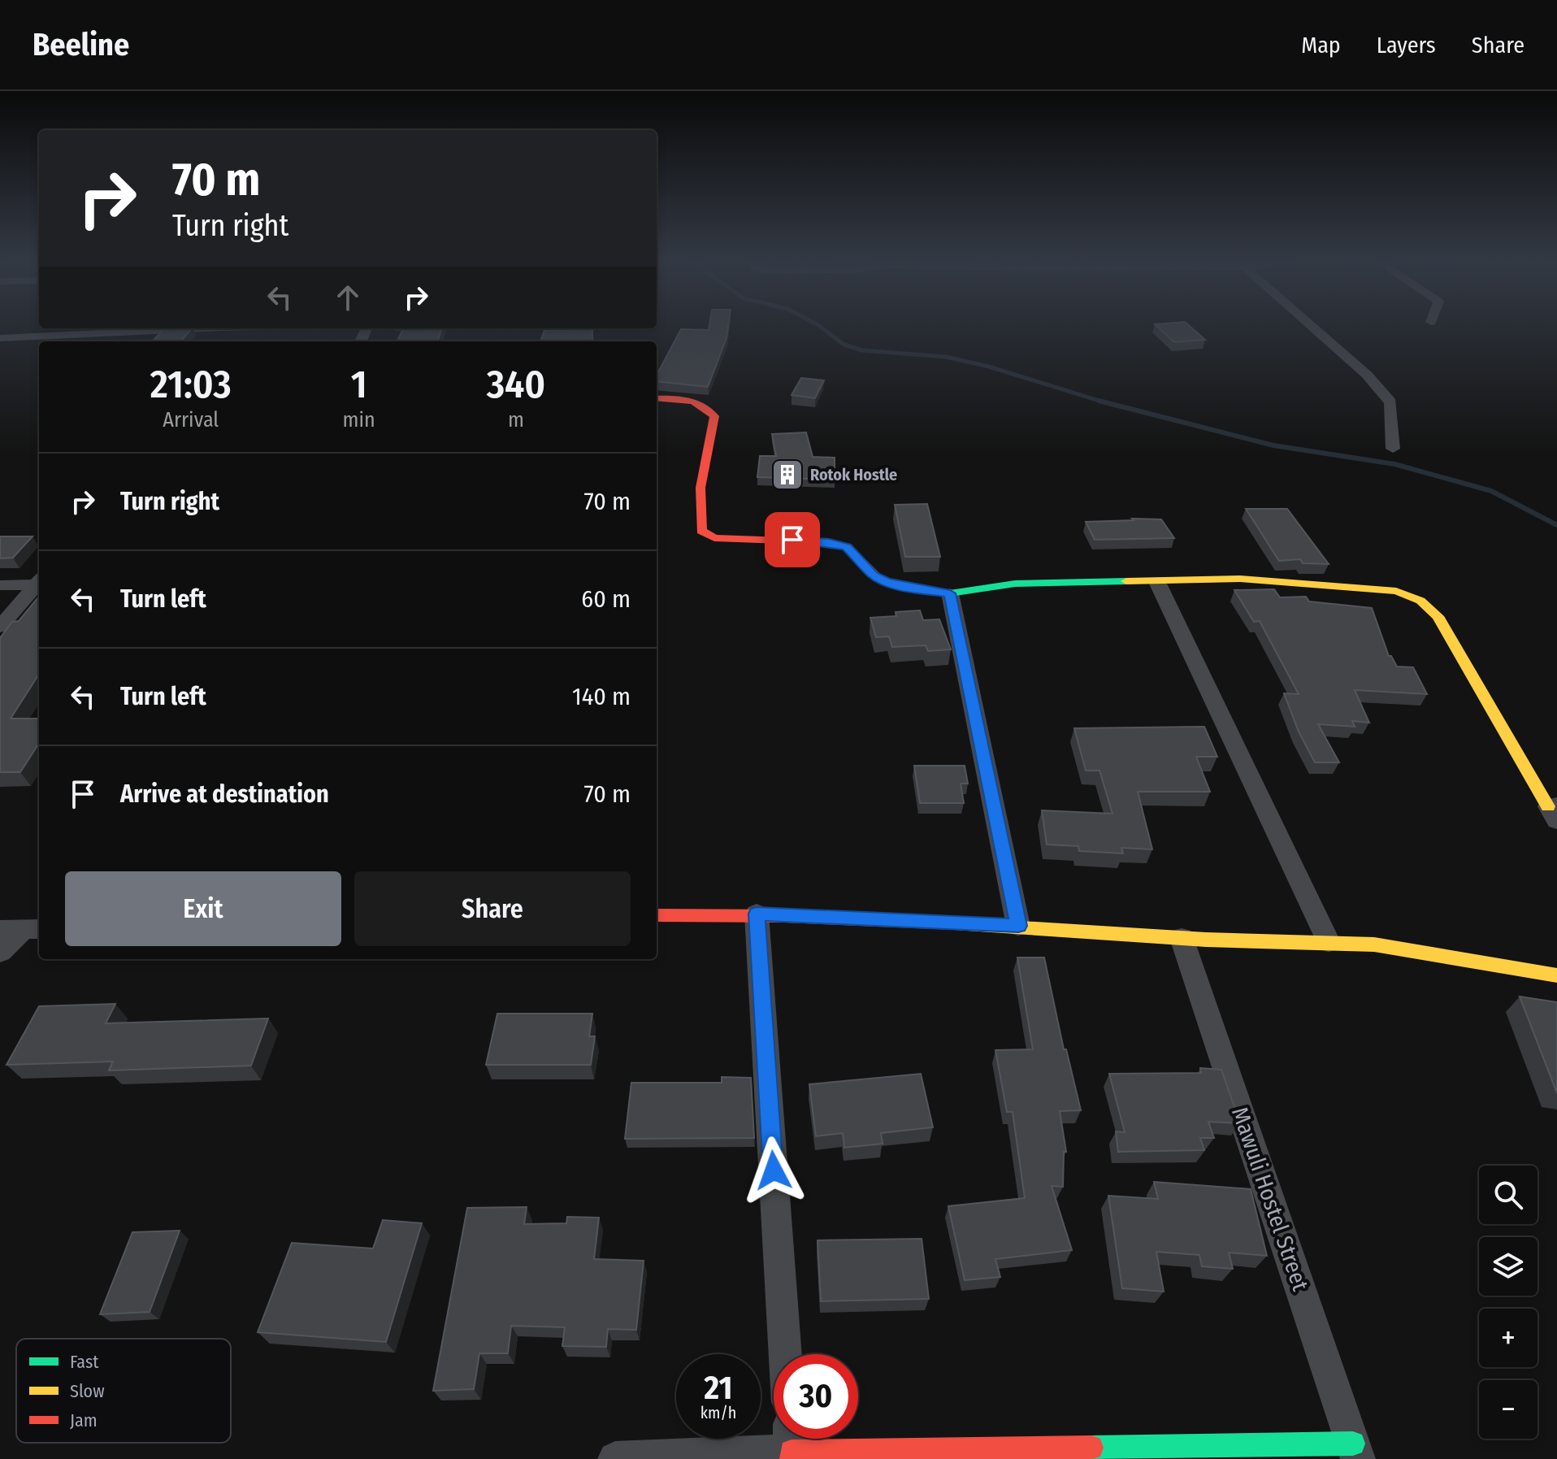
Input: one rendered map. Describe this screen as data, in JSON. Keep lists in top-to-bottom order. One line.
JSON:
{"streets":{"street":["Mawuli Hostel Street"]},"places":{"building":["Rotok Hostle"]},"legend":["Fast","Slow","Jam"],"page":{"header":"Beeline","nav":["Map","Layers","Share"],"turn":["70 m","Turn right"],"eta":["21:03","Arrival","1","min","340","m"],"list":[{"name":"Turn right","value":"70 m"},{"name":"Turn left","value":"60 m"},{"name":"Turn left","value":"140 m"},{"name":"Arrive at destination","value":"70 m"}],"buttons":["Exit","Share"],"map_buttons":["+","−"],"speed":"21 km/h","limit":"30"}}
